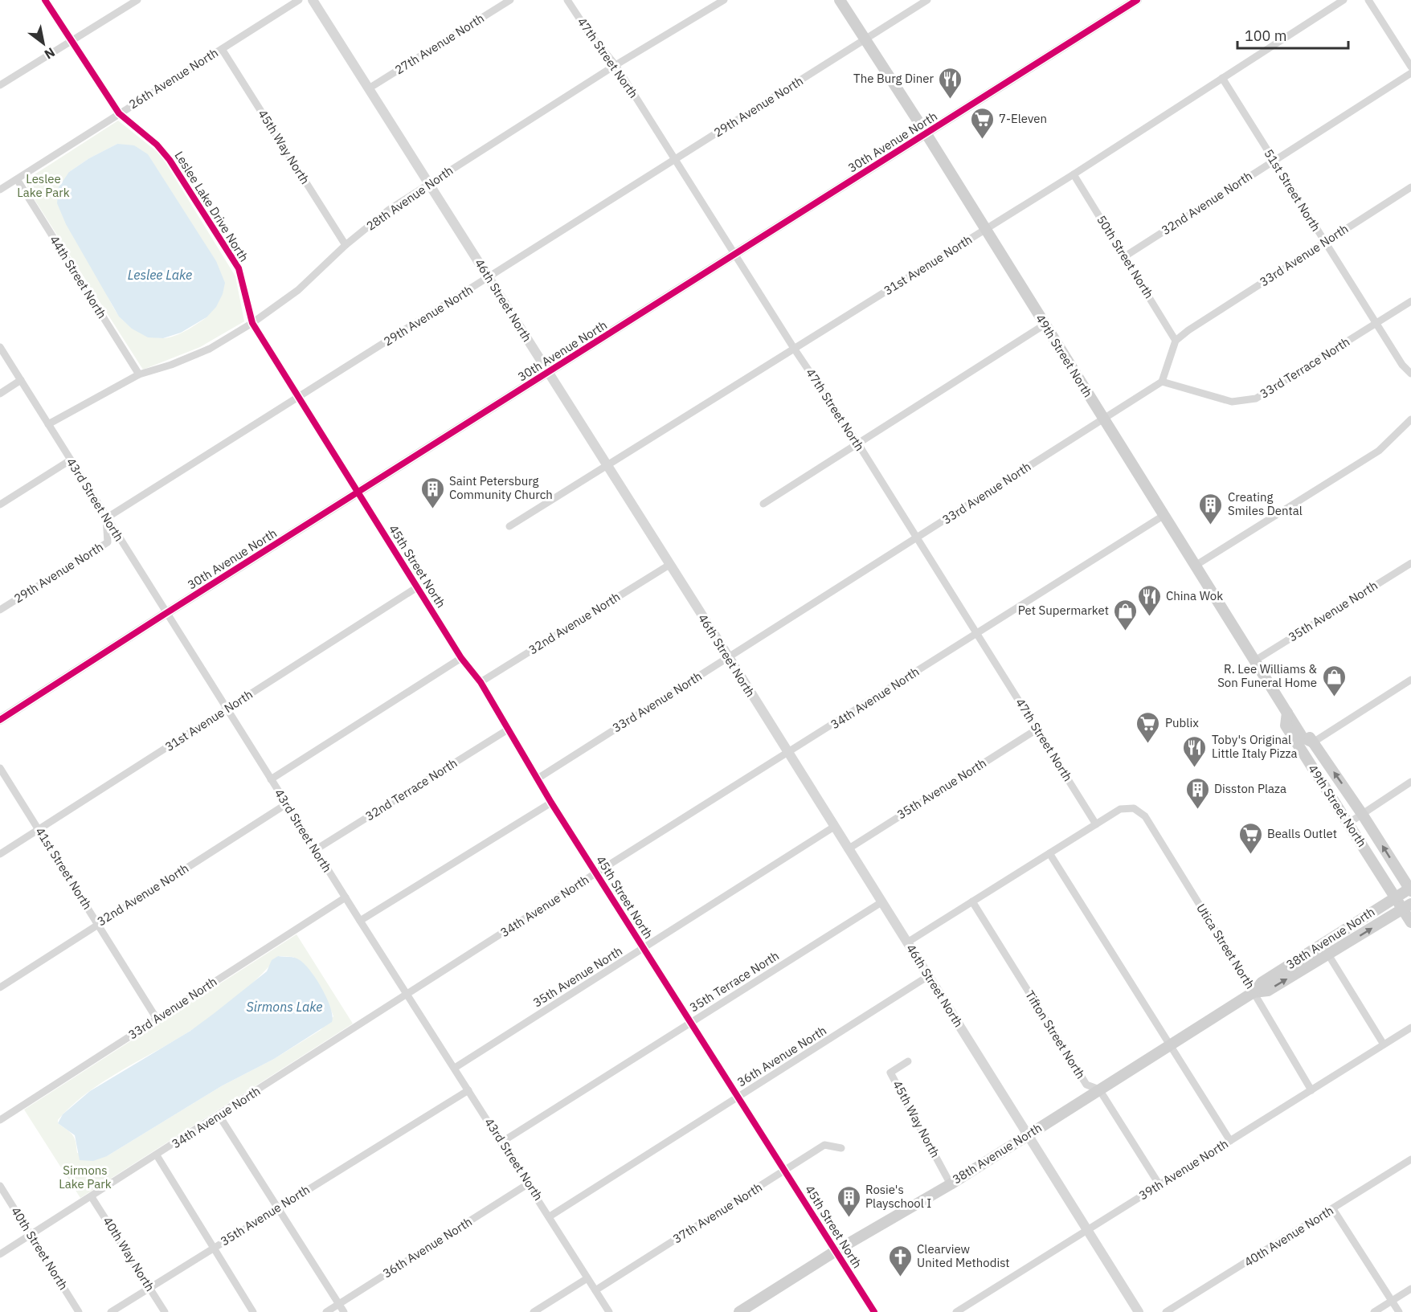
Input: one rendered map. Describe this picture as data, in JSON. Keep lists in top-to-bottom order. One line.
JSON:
{"streets":{"main road":["49th Street North","38th Avenue North"],"street":["27th Avenue North","47th Street North","26th Avenue North","29th Avenue North","30th Avenue North","45th Way North","51st Street North","28th Avenue North","32nd Avenue North","Leslee Lake Drive North","33rd Avenue North","50th Street North","31st Avenue North","44th Street North","46th Street North","33rd Terrace North","43rd Street North","45th Street North","35th Avenue North","34th Avenue North","32nd Terrace North","41st Street North","Utica Street North","35th Terrace North","Tifton Street North","36th Avenue North","39th Avenue North","37th Avenue North","40th Avenue North","40th Street North","40th Way North"]},"crossings":[["27th Avenue North","46th Street North"],["47th Street North","29th Avenue North"],["47th Street North","30th Avenue North"],["47th Street North","28th Avenue North"],["47th Street North","33rd Avenue North"],["47th Street North","31st Avenue North"],["47th Street North","35th Avenue North"],["47th Street North","34th Avenue North"],["47th Street North","Utica Street North"],["26th Avenue North","45th Way North"],["26th Avenue North","Leslee Lake Drive North"],["26th Avenue North","44th Street North"],["29th Avenue North","Leslee Lake Drive North"],["29th Avenue North","46th Street North"],["29th Avenue North","49th Street North"],["29th Avenue North","43rd Street North"],["30th Avenue North","Leslee Lake Drive North"],["30th Avenue North","46th Street North"],["30th Avenue North","49th Street North"],["30th Avenue North","43rd Street North"],["30th Avenue North","45th Street North"],["45th Way North","28th Avenue North"],["45th Way North","38th Avenue North"],["51st Street North","32nd Avenue North"],["51st Street North","33rd Avenue North"],["51st Street North","31st Avenue North"],["51st Street North","33rd Terrace North"],["28th Avenue North","Leslee Lake Drive North"],["28th Avenue North","44th Street North"],["28th Avenue North","46th Street North"],["28th Avenue North","43rd Street North"],["32nd Avenue North","50th Street North"],["32nd Avenue North","46th Street North"],["32nd Avenue North","43rd Street North"],["32nd Avenue North","45th Street North"],["32nd Avenue North","41st Street North"],["Leslee Lake Drive North","45th Street North"],["33rd Avenue North","50th Street North"],["33rd Avenue North","46th Street North"],["33rd Avenue North","49th Street North"],["33rd Avenue North","33rd Terrace North"],["33rd Avenue North","43rd Street North"],["33rd Avenue North","45th Street North"],["33rd Avenue North","41st Street North"],["50th Street North","31st Avenue North"],["31st Avenue North","46th Street North"],["31st Avenue North","49th Street North"],["31st Avenue North","43rd Street North"],["31st Avenue North","45th Street North"],["31st Avenue North","41st Street North"],["46th Street North","35th Avenue North"],["46th Street North","34th Avenue North"],["46th Street North","38th Avenue North"],["46th Street North","35th Terrace North"],["46th Street North","36th Avenue North"],["46th Street North","39th Avenue North"],["49th Street North","35th Avenue North"],["49th Street North","34th Avenue North"],["49th Street North","38th Avenue North"],["43rd Street North","35th Avenue North"],["43rd Street North","34th Avenue North"],["43rd Street North","32nd Terrace North"],["43rd Street North","35th Terrace North"],["43rd Street North","36th Avenue North"],["43rd Street North","37th Avenue North"],["45th Street North","35th Avenue North"],["45th Street North","34th Avenue North"],["45th Street North","32nd Terrace North"],["45th Street North","38th Avenue North"],["45th Street North","35th Terrace North"],["45th Street North","36th Avenue North"],["45th Street North","37th Avenue North"],["35th Avenue North","40th Way North"],["34th Avenue North","40th Street North"],["34th Avenue North","40th Way North"],["38th Avenue North","Utica Street North"],["38th Avenue North","Tifton Street North"],["Utica Street North","39th Avenue North"],["Tifton Street North","39th Avenue North"]],"water":["Leslee Lake","Sirmons Lake"],"parks":["Leslee Lake Park","Sirmons Lake Park"],"places":{"restaurant":["The Burg Diner","China Wok","Toby's Original Little Italy Pizza"],"supermarket":["7-Eleven","Publix","Bealls Outlet"],"building":["Saint Petersburg Community Church","Creating Smiles Dental","Disston Plaza","Rosie's Playschool I"],"shop":["Pet Supermarket","R. Lee Williams & Son Funeral Home"],"church":["Clearview United Methodist"]},"scale_bar":"100 m","north":"bottom right"}
